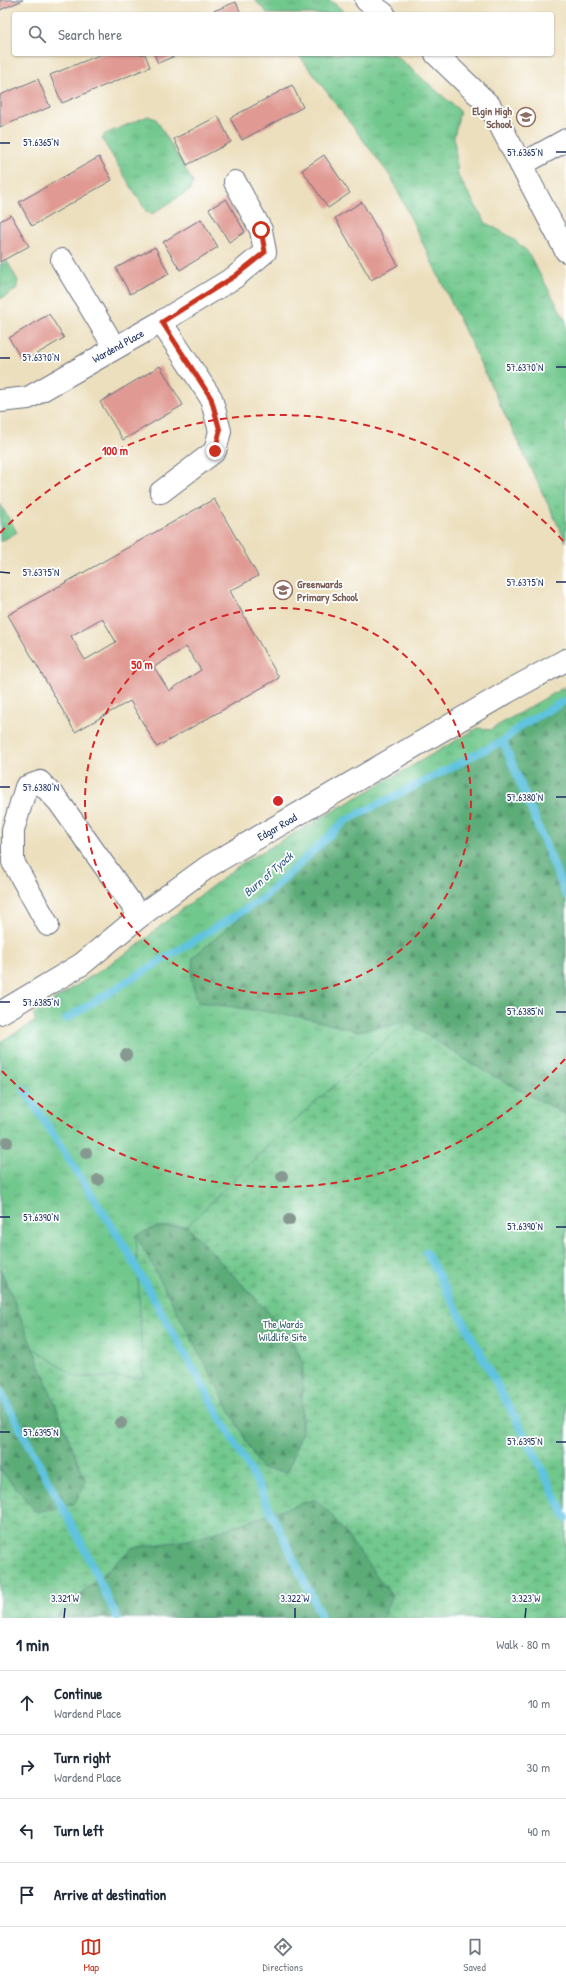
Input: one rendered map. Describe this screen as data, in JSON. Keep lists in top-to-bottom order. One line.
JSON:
{"streets":{"street":["Wardend Place","Edgar Road"]},"water":["Burn of Tyock"],"parks":["The Wards Wildlife Site"],"places":{"school or university":["Elgin High School","Greenwards Primary School"]},"page":{"search":"Search here","heading":["1 min","Walk · 80 m"],"list":[["Continue","Wardend Place","10 m"],["Turn right","Wardend Place","30 m"],["Turn left","40 m"],"Arrive at destination"],"nav":["Map","Directions","Saved"]},"coordinates":["57.6365°N","57.6370°N","57.6375°N","57.6380°N","57.6385°N","57.6390°N","57.6395°N","3.321°W","3.322°W","3.323°W"],"rings":["100 m","50 m"]}
